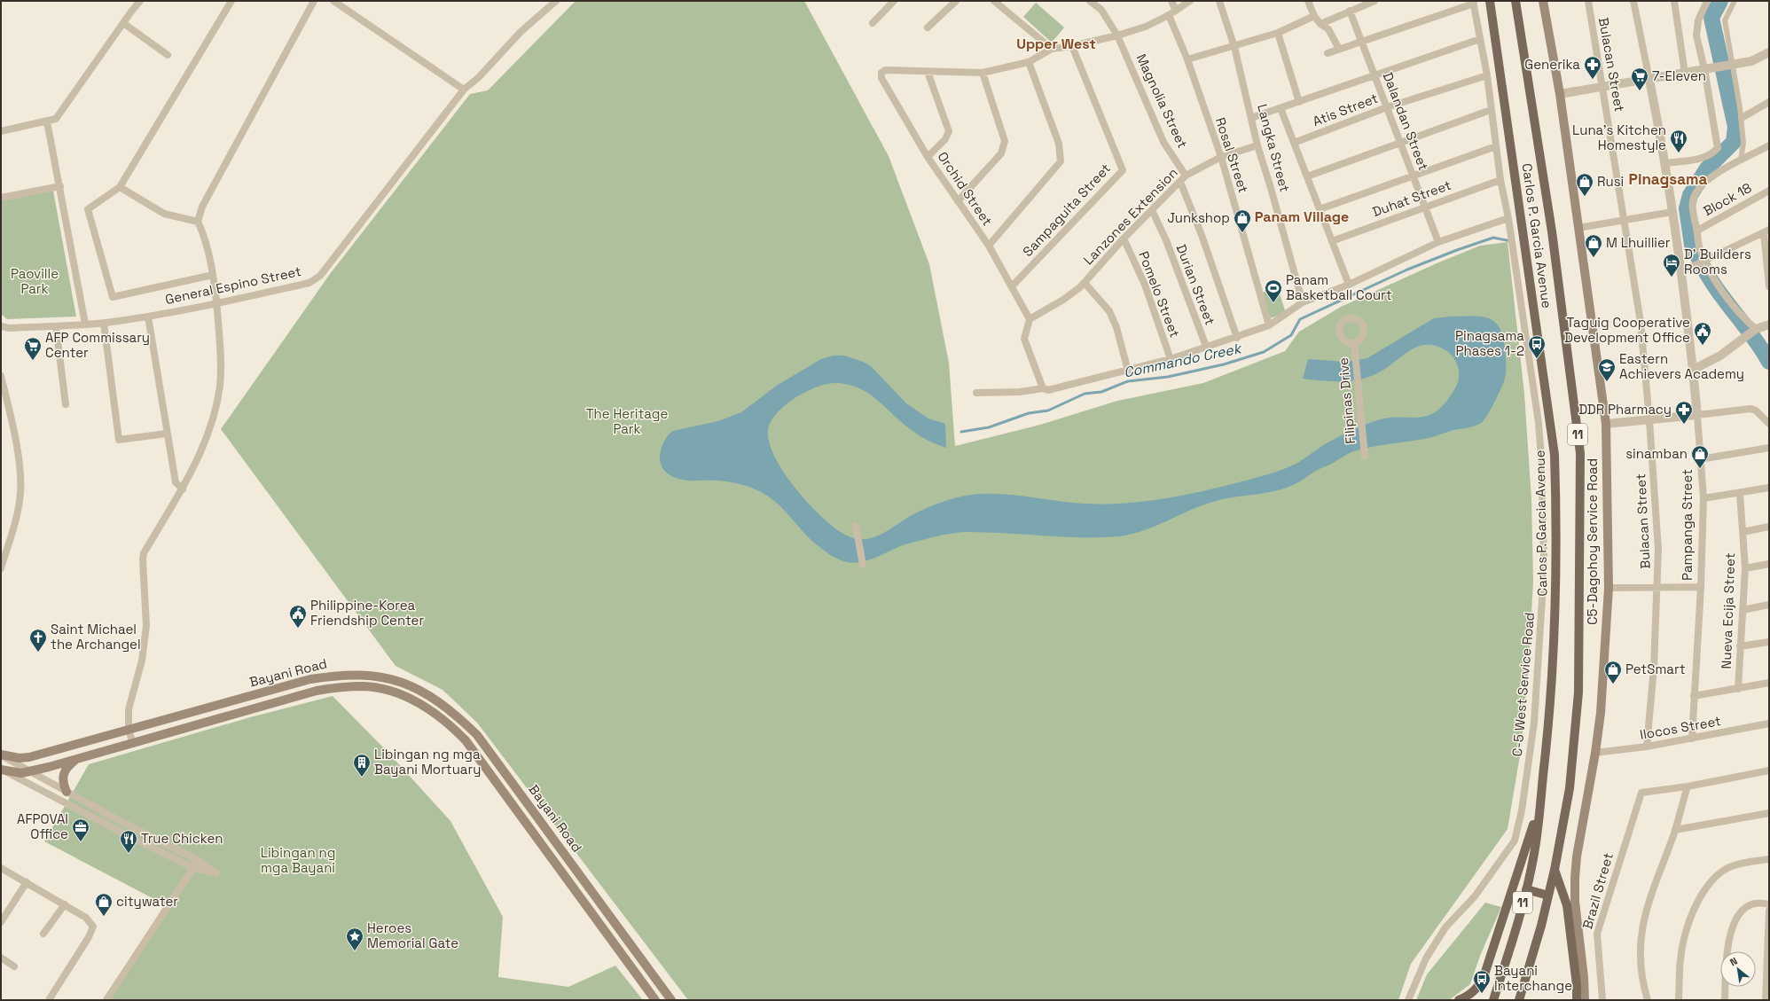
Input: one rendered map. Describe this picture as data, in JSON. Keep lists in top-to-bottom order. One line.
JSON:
{"streets":{"main road":["Carlos P. Garcia Avenue","11","C5-Dagohoy Service Road","Bayani Road"],"street":["Bulacan Street","Magnolia Street","Atis Street","Dalandan Street","Langka Street","Rosal Street","Orchid Street","Duhat Street","Block 18","Sampaguita Street","Lanzones Extension","Durian Street","General Espino Street","Pomelo Street","Filipinas Drive","Pampanga Street","Nueva Ecija Street","C-5 West Service Road","Ilocos Street","Brazil Street"]},"crossings":[["Bulacan Street","Ilocos Street"],["Magnolia Street","Lanzones Extension"],["Atis Street","Dalandan Street"],["Atis Street","C-5 West Service Road"],["Dalandan Street","Duhat Street"],["Langka Street","Lanzones Extension"],["Rosal Street","Lanzones Extension"],["Orchid Street","Sampaguita Street"],["Orchid Street","Lanzones Extension"],["Duhat Street","C-5 West Service Road"],["Lanzones Extension","Durian Street"],["Lanzones Extension","Pomelo Street"],["Pampanga Street","Ilocos Street"],["C5-Dagohoy Service Road","Ilocos Street"]],"districts":["Upper West","Pinagsama","Panam Village"],"water":["Commando Creek"],"parks":["Paoville Park","The Heritage Park","Libingan ng mga Bayani"],"places":{"pharmacy":["Generika","DDR Pharmacy"],"supermarket":["7-Eleven","AFP Commissary Center"],"restaurant":["Luna's Kitchen Homestyle","True Chicken"],"shop":["Rusi","Junkshop","M Lhuillier","sinamban","PetSmart","citywater"],"hotel":["D' Builders Rooms"],"sports":["Panam Basketball Court"],"public building":["Taguig Cooperative Development Office","Philippine-Korea Friendship Center"],"bus stop":["Pinagsama Phases 1-2","Bayani Interchange"],"school or university":["Eastern Achievers Academy"],"church":["Saint Michael the Archangel"],"building":["Libingan ng mga Bayani Mortuary"],"office":["AFPOVAI Office"],"place":["Heroes Memorial Gate"]},"north":"top left"}
